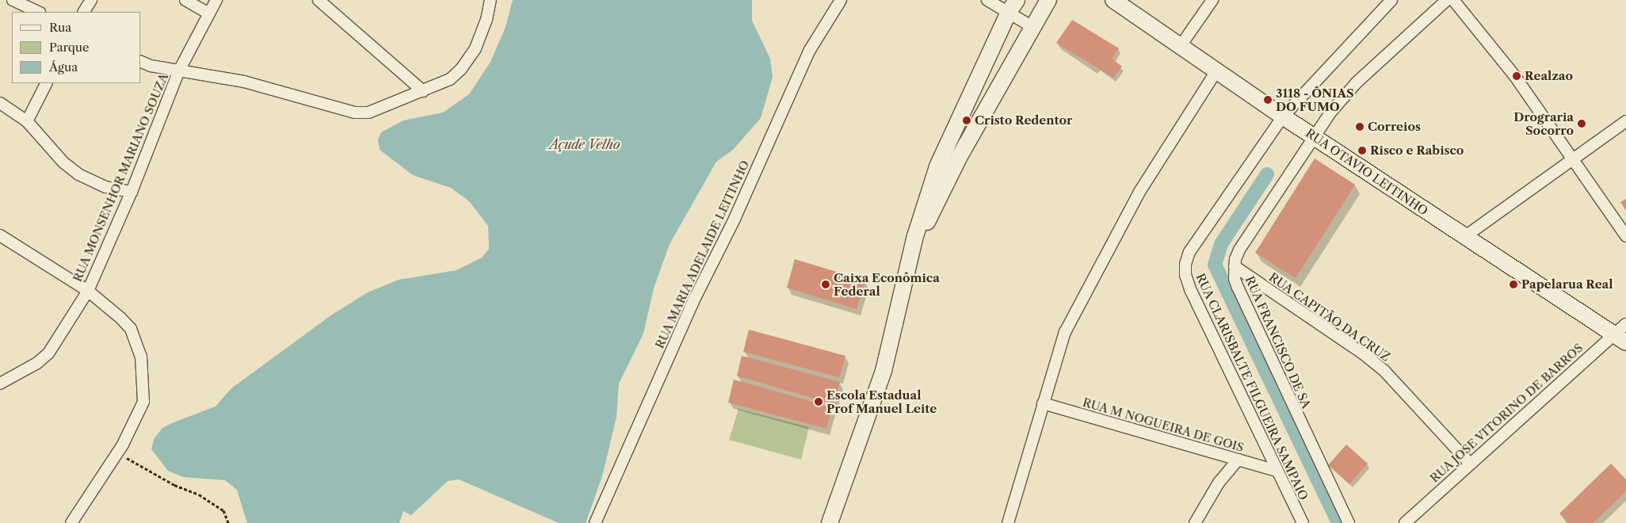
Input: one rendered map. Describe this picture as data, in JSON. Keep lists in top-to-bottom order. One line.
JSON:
{"streets":{"main road":["RUA OTAVIO LEITINHO"],"street":["RUA MONSENHOR MARIANO SOUZA","RUA MARIA ADELAIDE LEITINHO","RUA CAPITÃO DA CRUZ","RUA FRANCISCO DE SA","RUA CLARISBALTE FILGUEIRA SAMPAIO","RUA JOSE VITORINO DE BARROS","RUA M NOGUEIRA DE GOIS"]},"crossings":[["RUA OTAVIO LEITINHO","RUA FRANCISCO DE SA"],["RUA OTAVIO LEITINHO","RUA CLARISBALTE FILGUEIRA SAMPAIO"],["RUA OTAVIO LEITINHO","RUA JOSE VITORINO DE BARROS"],["RUA CAPITÃO DA CRUZ","RUA FRANCISCO DE SA"],["RUA CAPITÃO DA CRUZ","RUA JOSE VITORINO DE BARROS"],["RUA CLARISBALTE FILGUEIRA SAMPAIO","RUA M NOGUEIRA DE GOIS"]],"water":["Açude Velho"],"places":["Realzao","3118 - ÔNIAS DO FUMO","Cristo Redentor","Drograria Socorro","Correios","Risco e Rabisco","Caixa Econômica Federal","Papelarua Real","Escola Estadual Prof Manuel Leite"],"legend":["Rua","Parque","Água"]}
